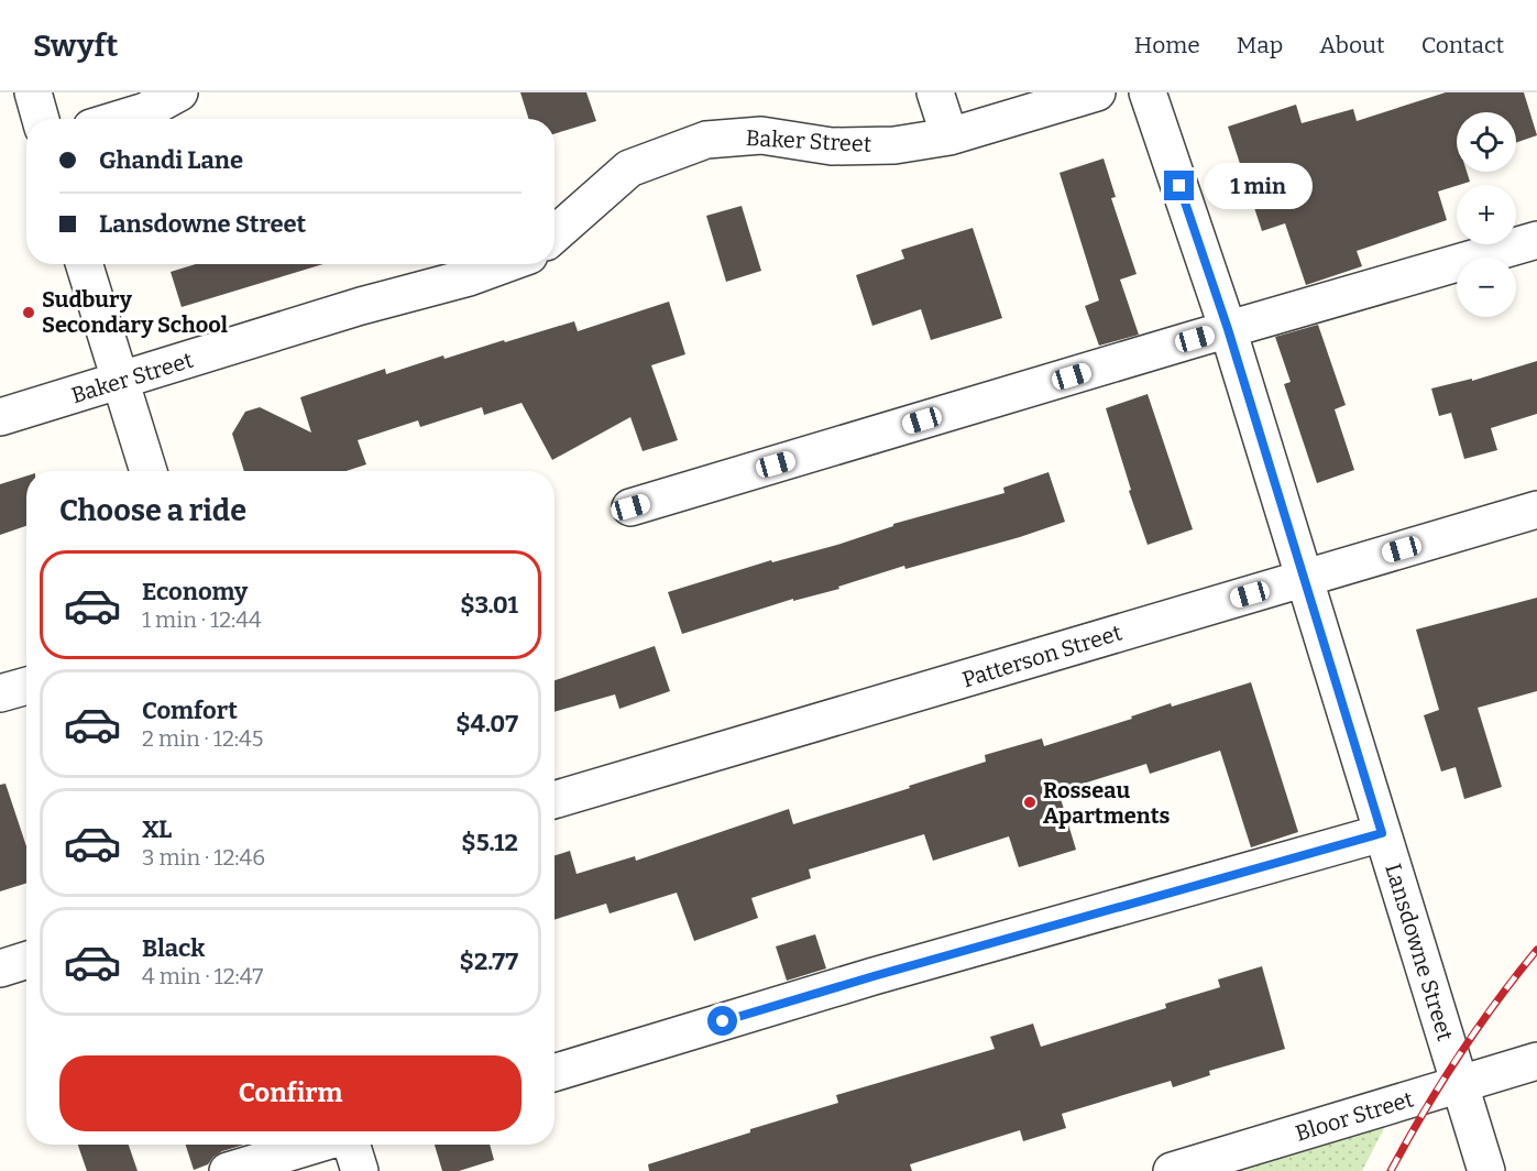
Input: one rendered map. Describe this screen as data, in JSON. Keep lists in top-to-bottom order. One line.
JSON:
{"streets":{"street":["Baker Street","Patterson Street","Lansdowne Street","Bloor Street"]},"crossings":[["Patterson Street","Lansdowne Street"],["Lansdowne Street","Bloor Street"]],"places":["Sudbury Secondary School","Rosseau Apartments"],"page":{"header":"Swyft","nav":["Home","Map","About","Contact"],"map_buttons":["+","−"],"banner":["Ghandi Lane","Lansdowne Street"],"bubble":"1 min","heading":"Choose a ride","list":[{"name":"Economy","note":"1 min · 12:44","value":"$3.01"},{"name":"Comfort","note":"2 min · 12:45","value":"$4.07"},{"name":"XL","note":"3 min · 12:46","value":"$5.12"},{"name":"Black","note":"4 min · 12:47","value":"$2.77"}],"buttons":"Confirm"}}
